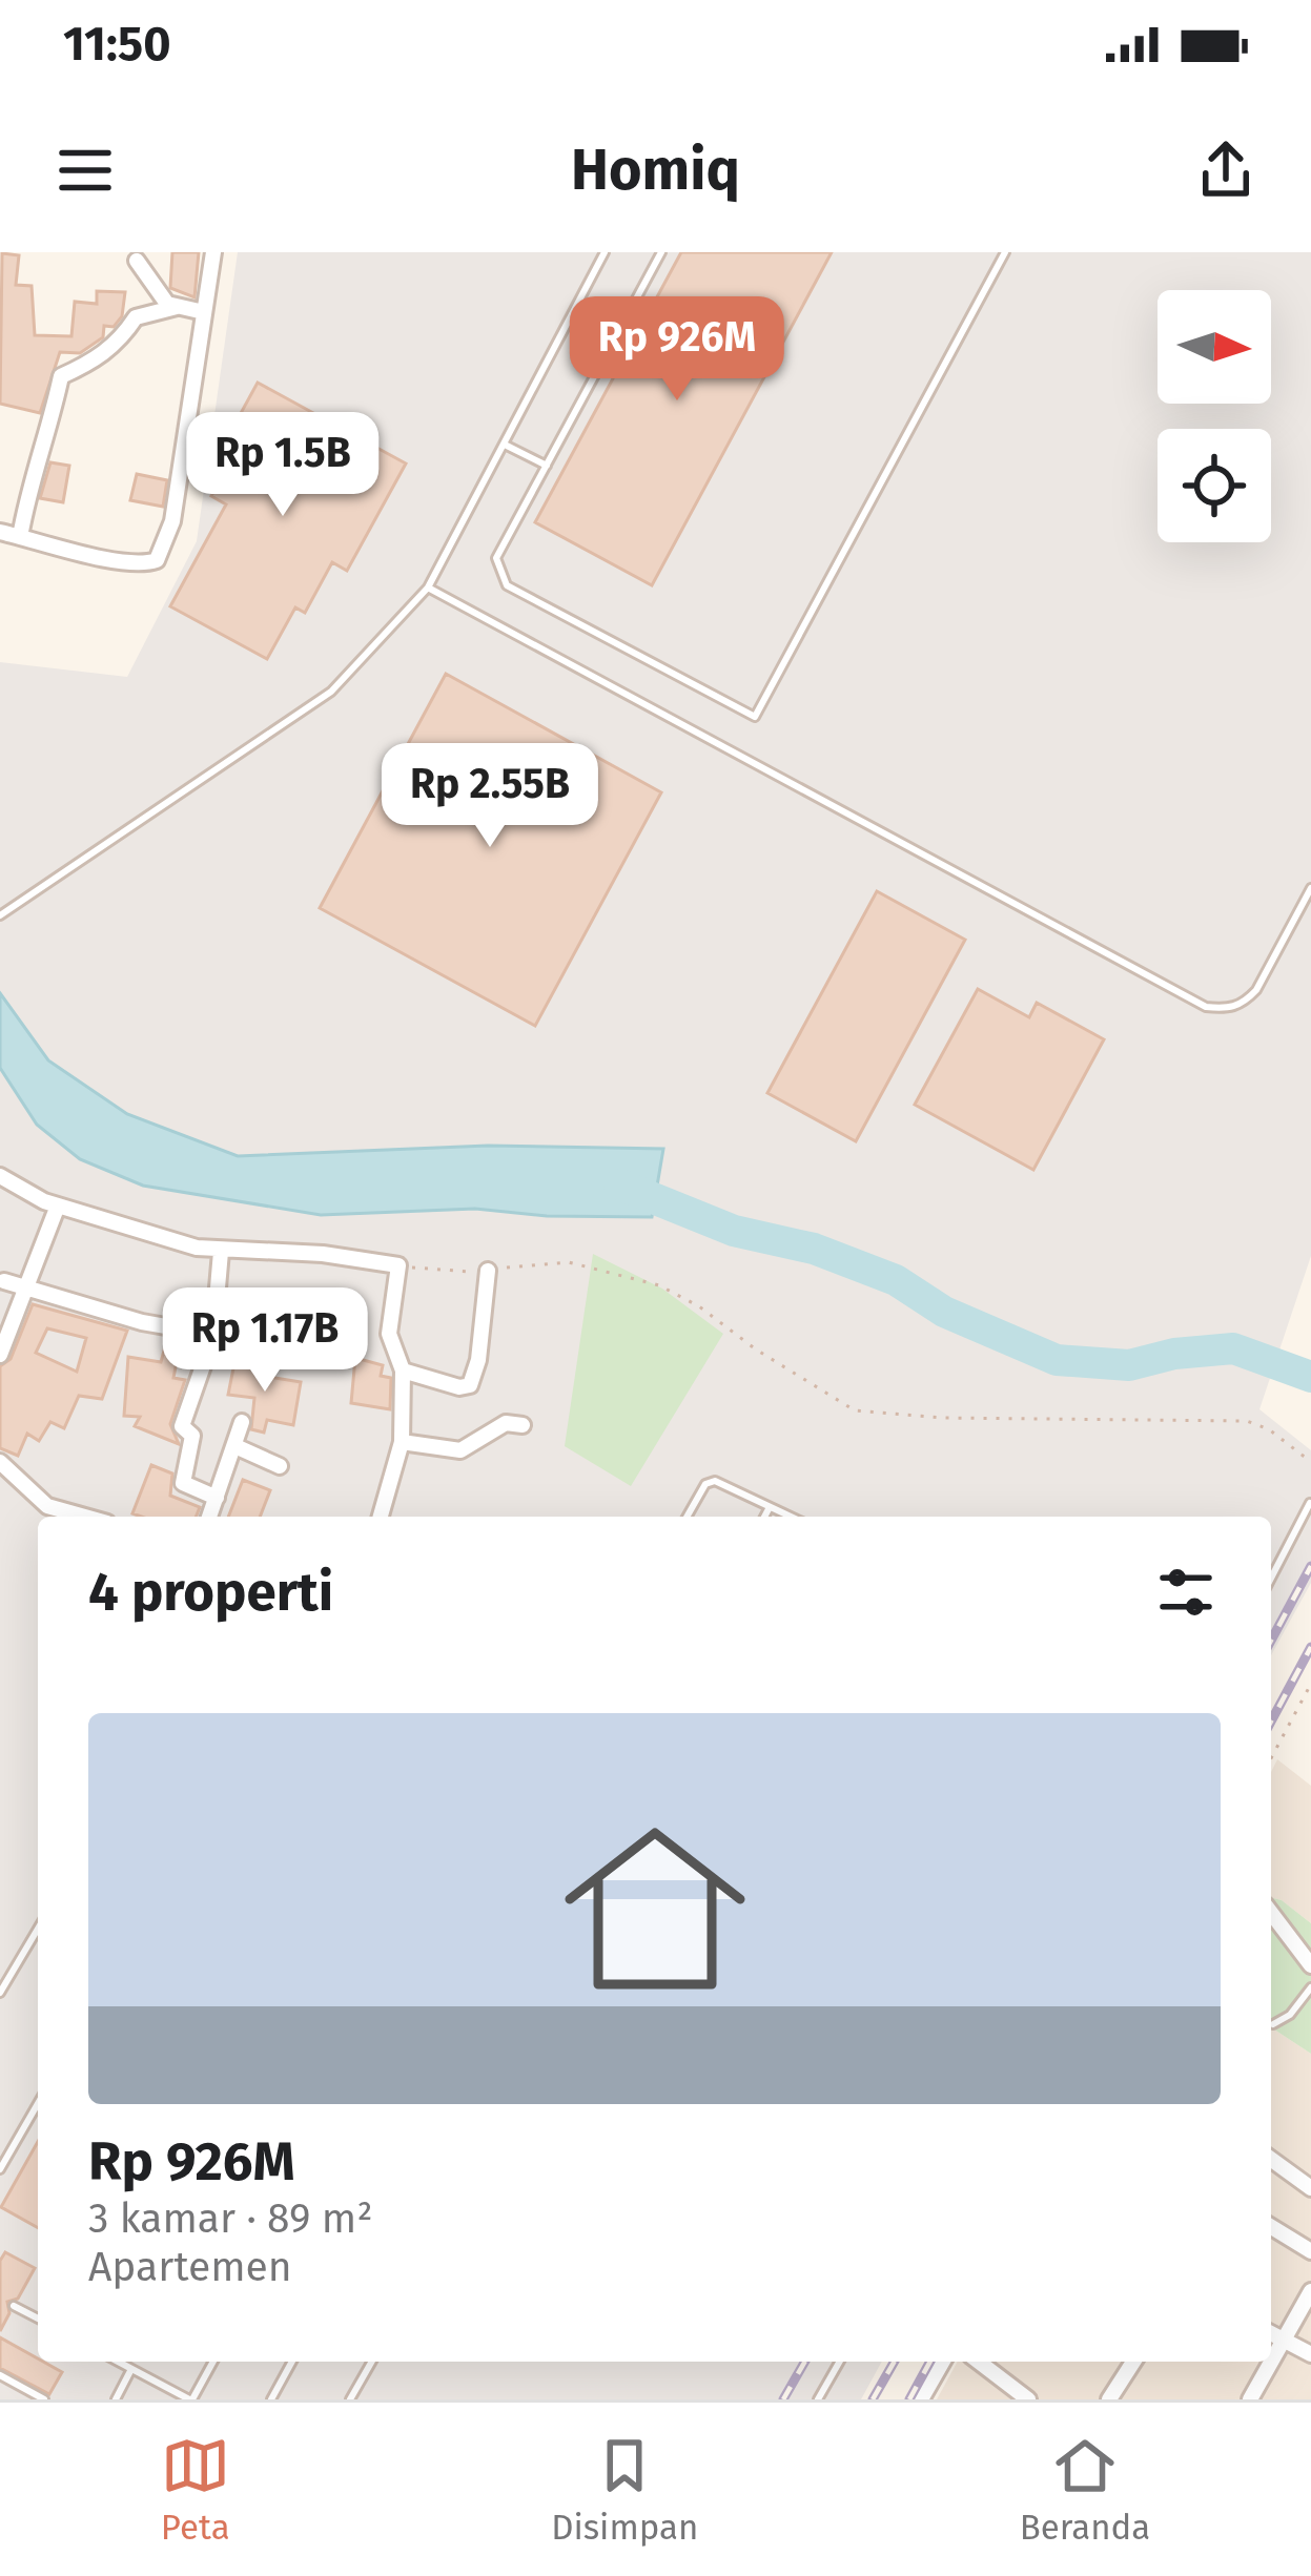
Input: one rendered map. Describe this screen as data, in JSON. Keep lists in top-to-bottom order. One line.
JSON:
{"north":"right","page":{"status":"11:50","header":"Homiq","price":["Rp 926M","Rp 1.5B","Rp 2.55B","Rp 1.17B"],"heading":"4 properti","list":[{"name":"Rp 926M","note":"3 kamar · 89 m² · Apartemen"}],"tabs":["Peta","Disimpan","Beranda"]}}
